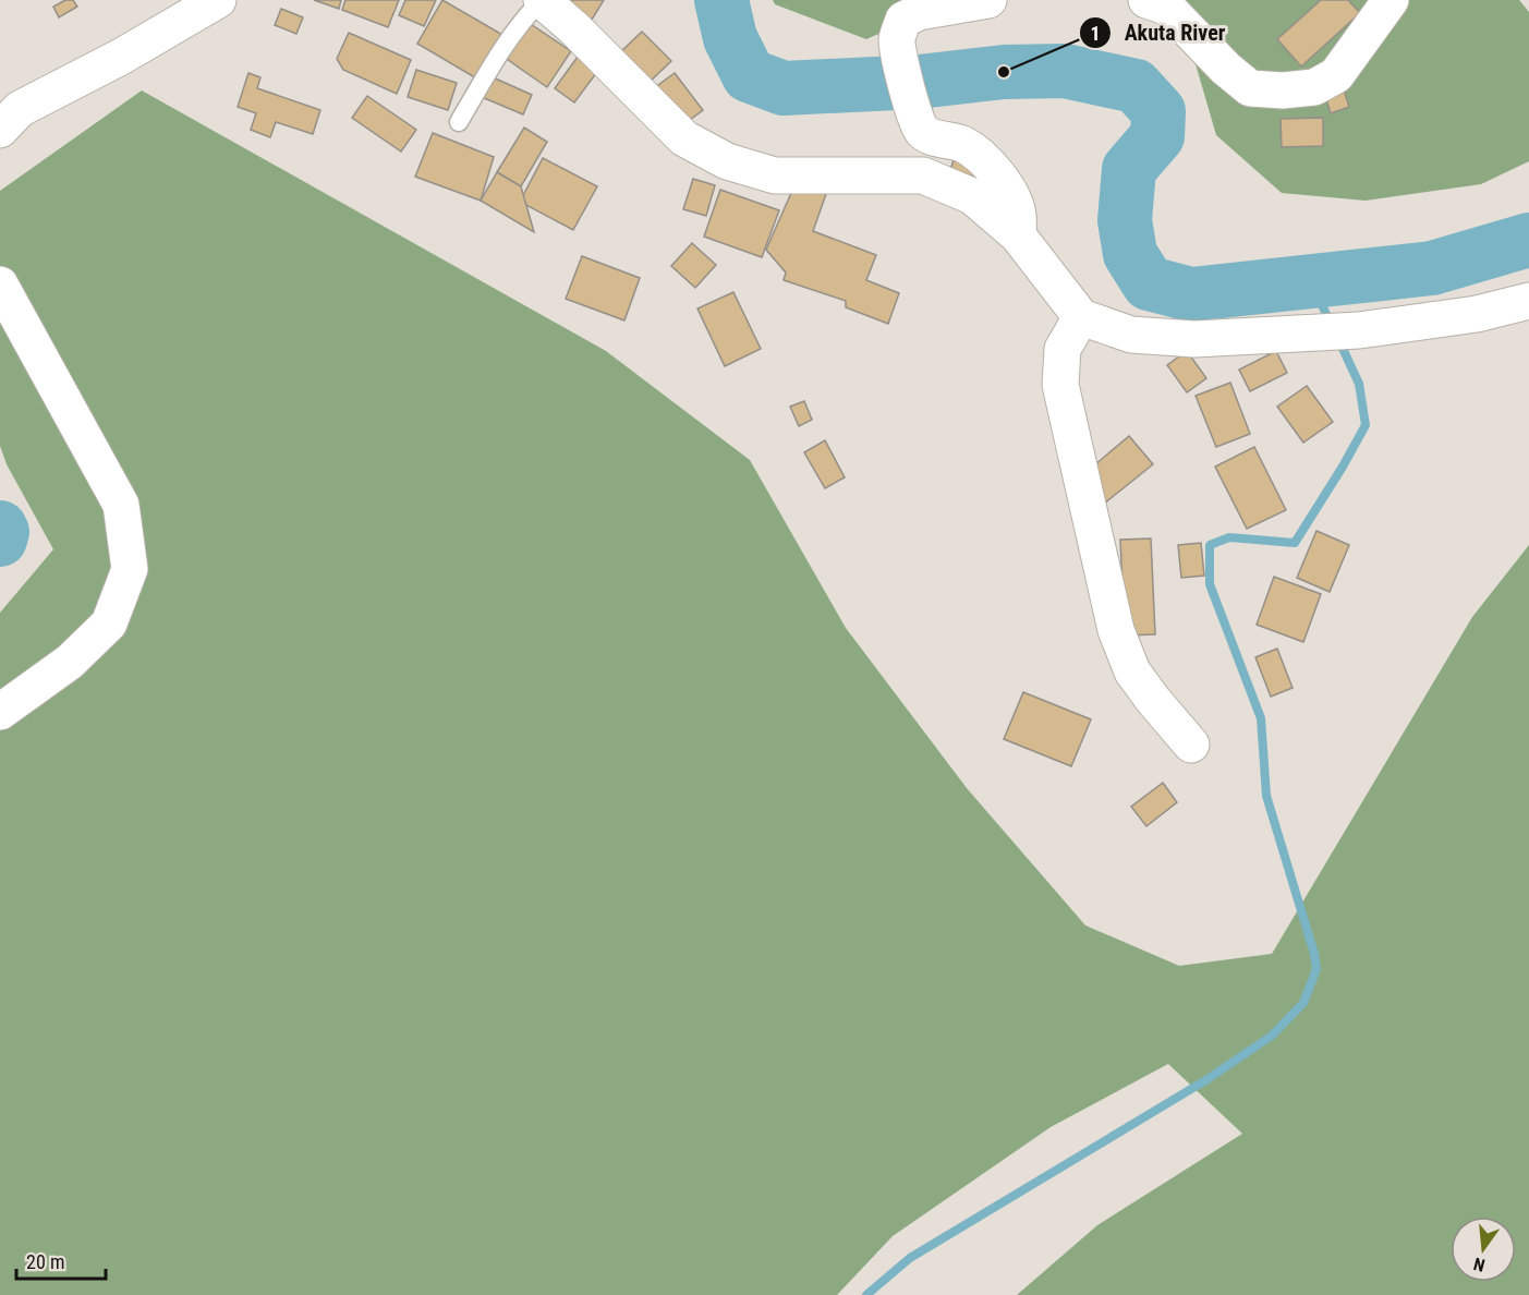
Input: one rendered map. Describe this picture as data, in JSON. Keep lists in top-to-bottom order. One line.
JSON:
{"places":["Akuta River"],"scale_bar":"20 m","north":"bottom"}
